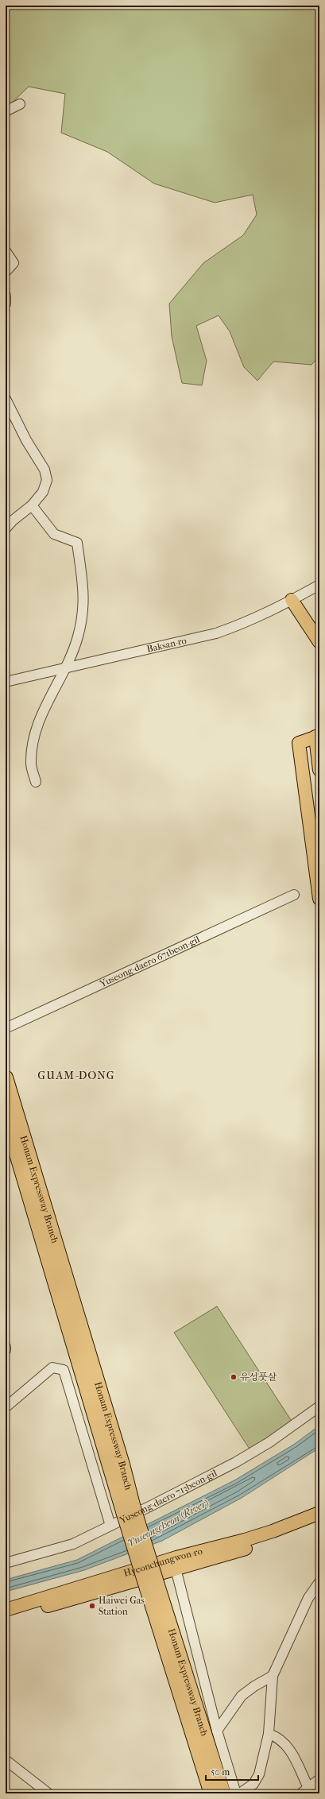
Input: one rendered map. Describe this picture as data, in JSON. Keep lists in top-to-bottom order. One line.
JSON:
{"streets":{"highway":["Honam Expressway Branch"],"main road":["Hyeonchungwon-ro"],"street":["Baksan-ro","Yuseong-daero 671beon-gil","Yuseong-daero 713beon-gil"]},"districts":["GUAM-DONG"],"water":["Yuseongcheon (River)"],"places":["유성풋살","Haiwei Gas Station"],"scale_bar":"50 m"}
